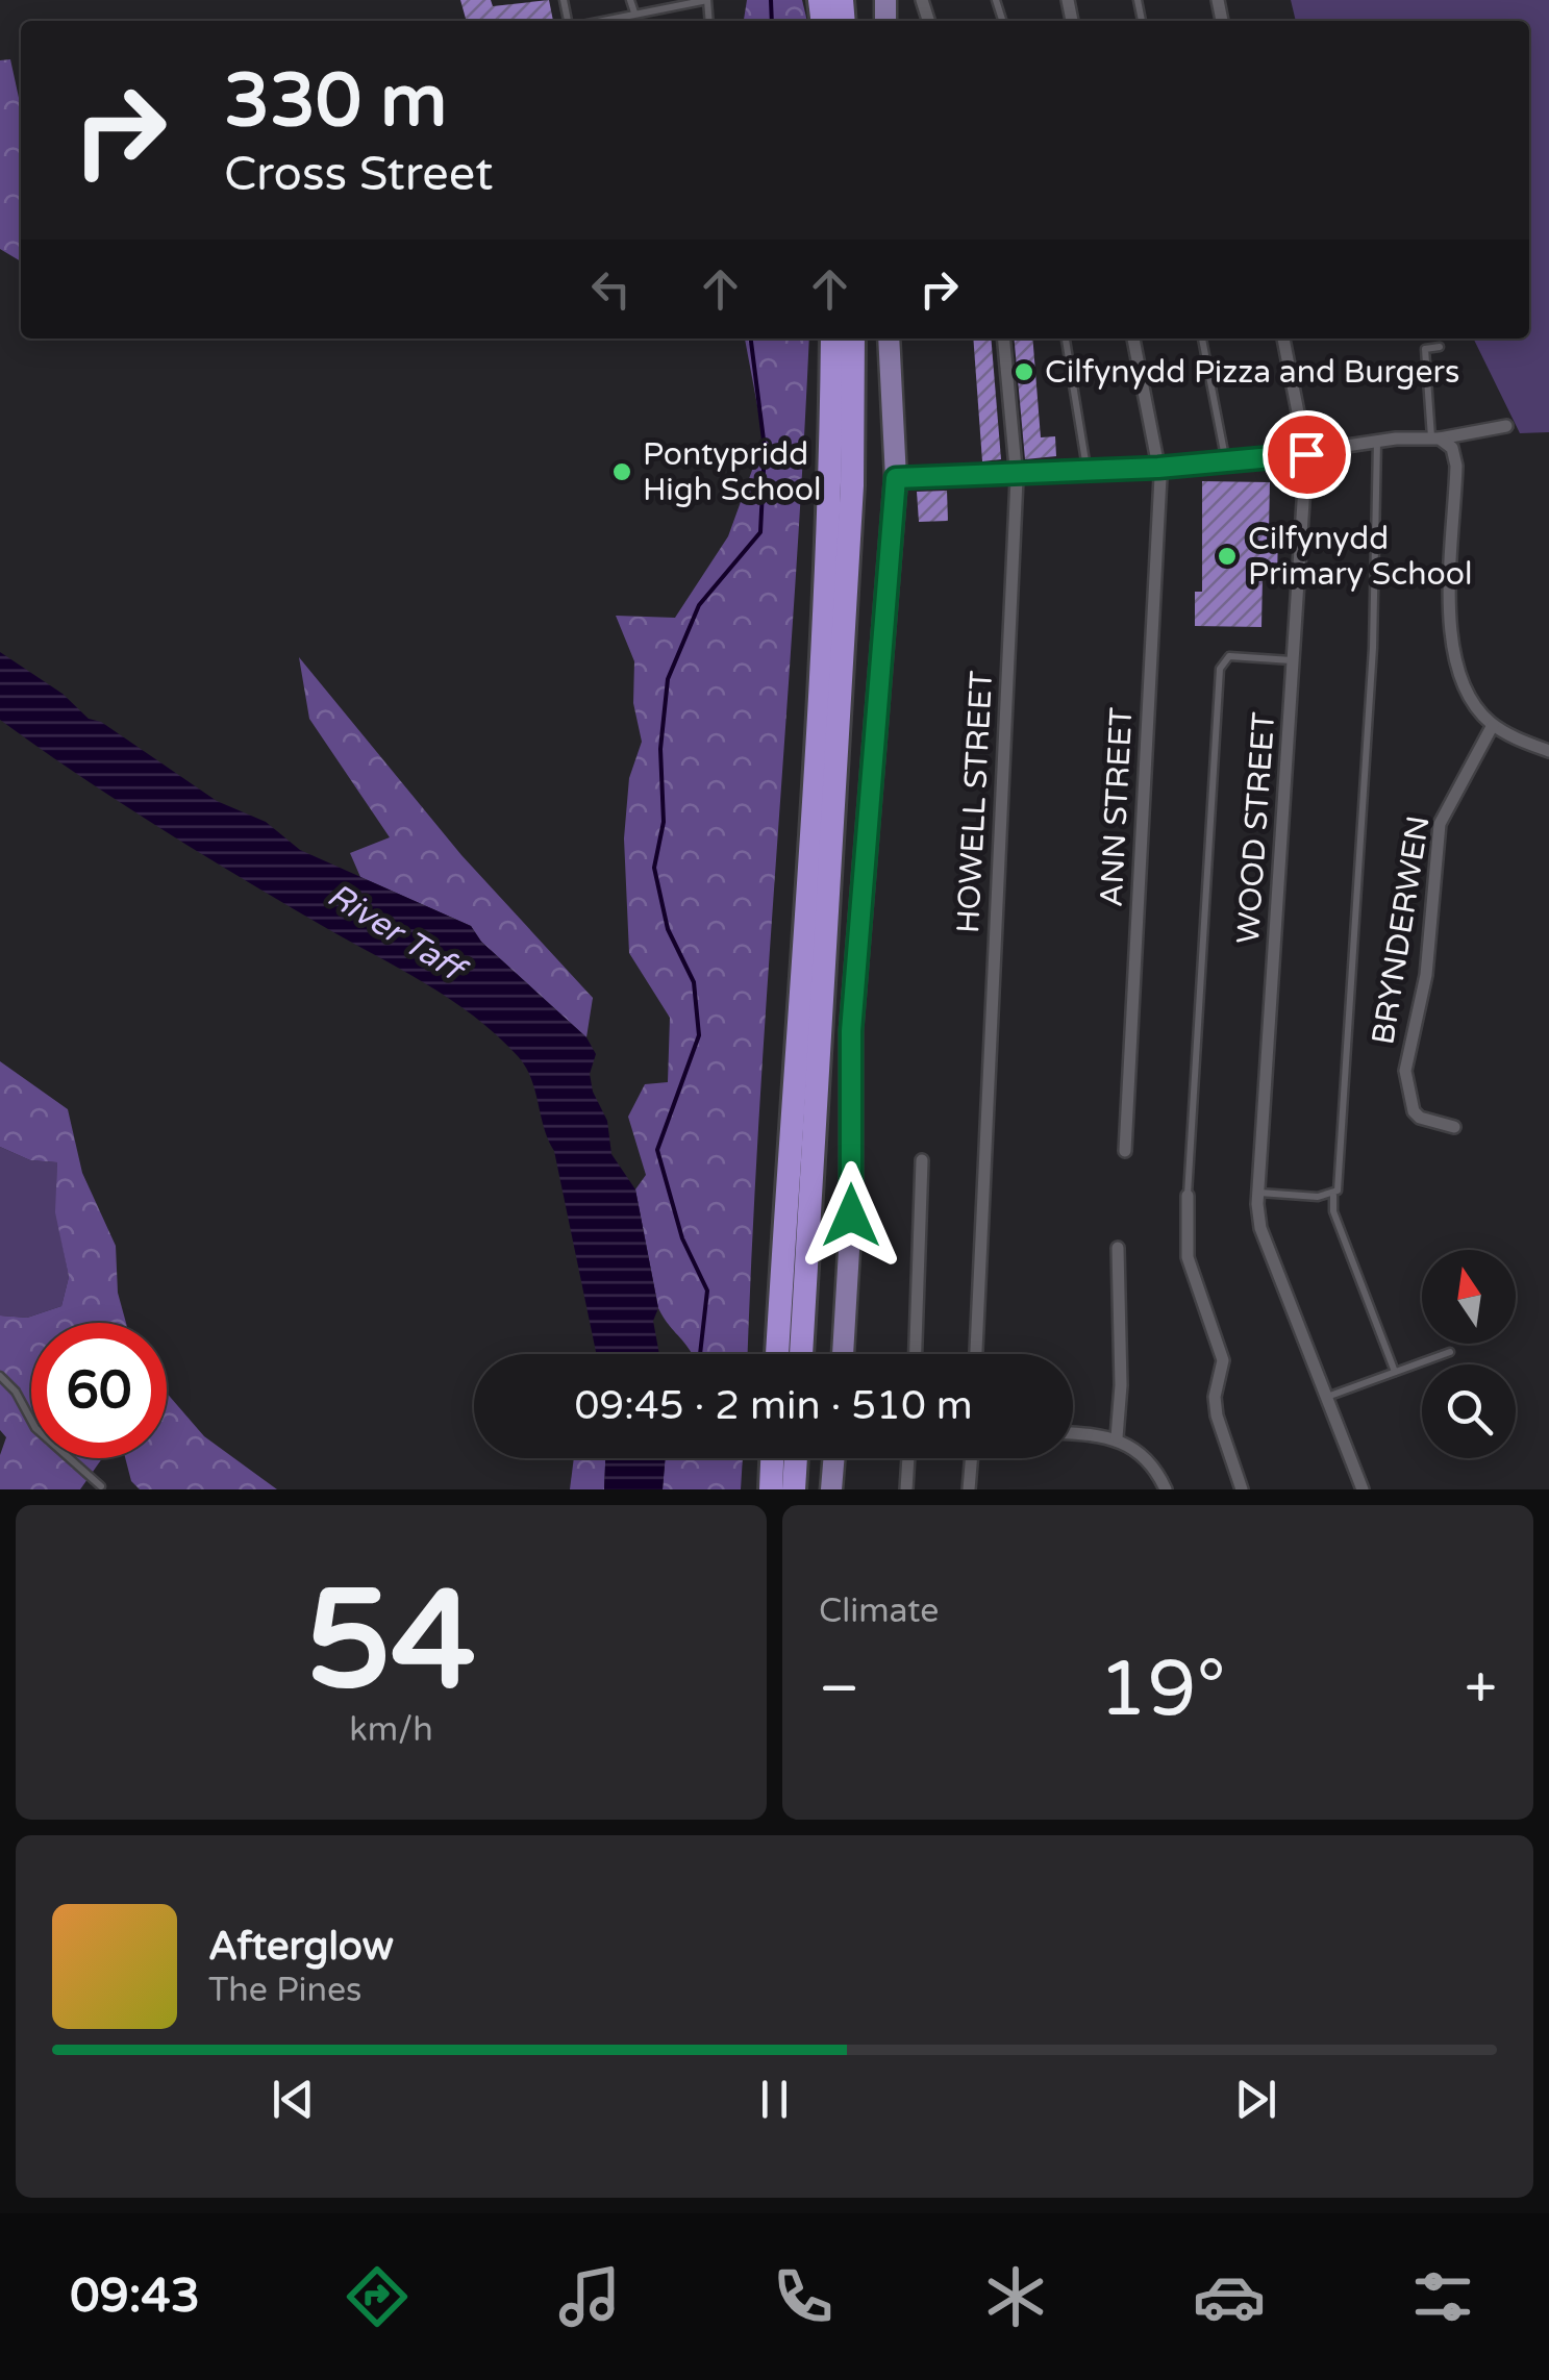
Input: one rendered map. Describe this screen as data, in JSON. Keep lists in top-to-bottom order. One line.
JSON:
{"streets":{"street":["HOWELL STREET","ANN STREET","WOOD STREET","BRYNDERWEN"]},"water":["River Taff"],"places":["Cilfynydd Pizza and Burgers","Pontypridd High School","Cilfynydd Primary School"],"north":"top","page":{"turn":["330 m","Cross Street"],"limit":"60","trip":"09:45 · 2 min · 510 m","tile":[["54","km/h"],"Climate"],"heat":["−","19°","+"],"song":["Afterglow","The Pines"],"tabs":"09:43"}}
